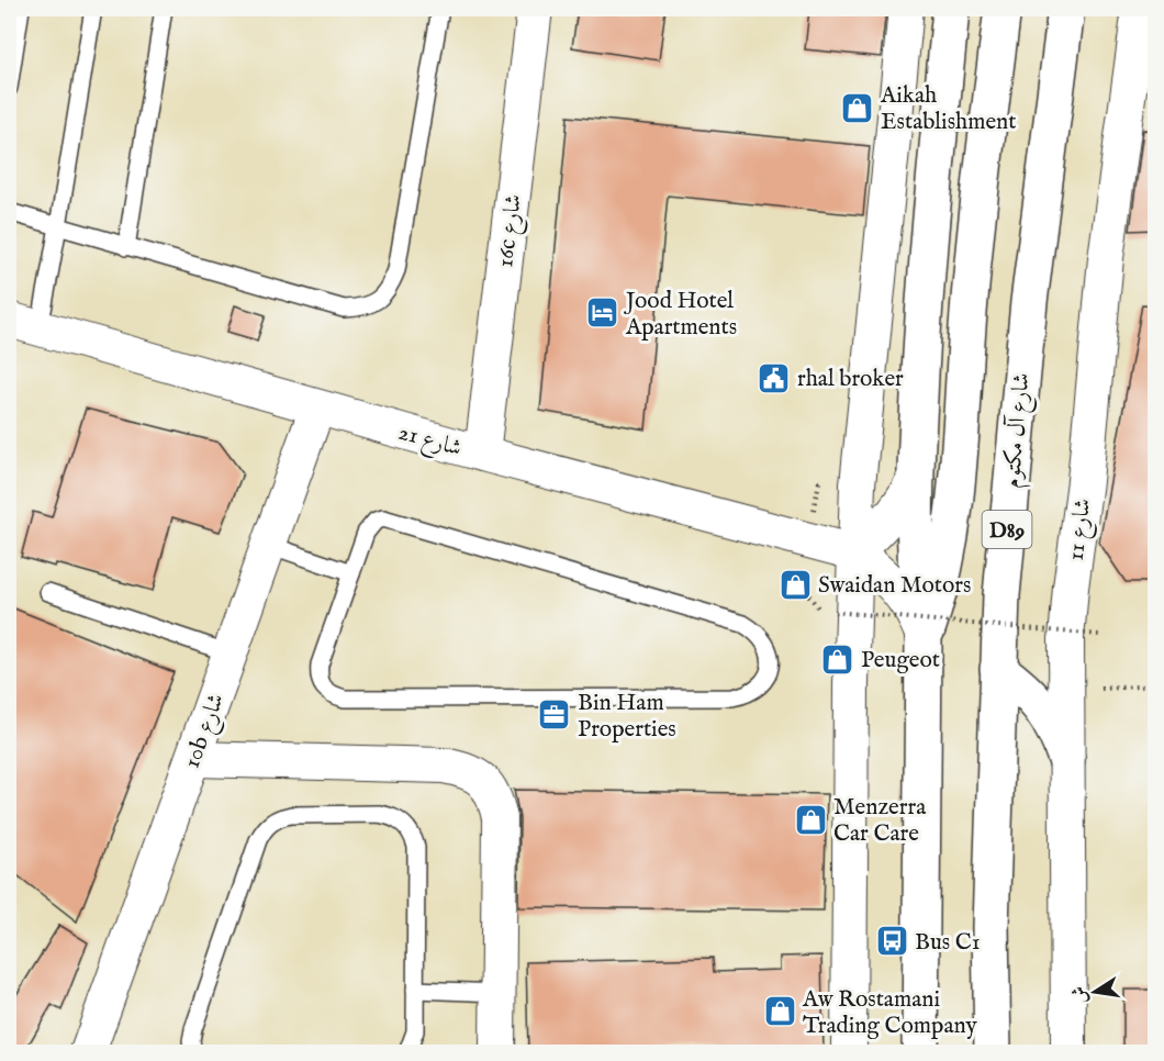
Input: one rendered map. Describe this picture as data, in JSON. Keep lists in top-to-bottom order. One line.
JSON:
{"streets":{"main road":["شارع آل مكتوم","D89"],"street":["16c شارع","شارع 21","شارع 11","10b شارع"]},"crossings":[["16c شارع","شارع 21"],["شارع 21","10b شارع"]],"places":{"shop":["Aikah Establishment","Swaidan Motors","Peugeot","Menzerra Car Care","Aw Rostamani Trading Company"],"hotel":["Jood Hotel Apartments"],"public building":["rhal broker"],"office":["Bin Ham Properties"],"bus stop":["Bus C1"]},"north":"left"}
